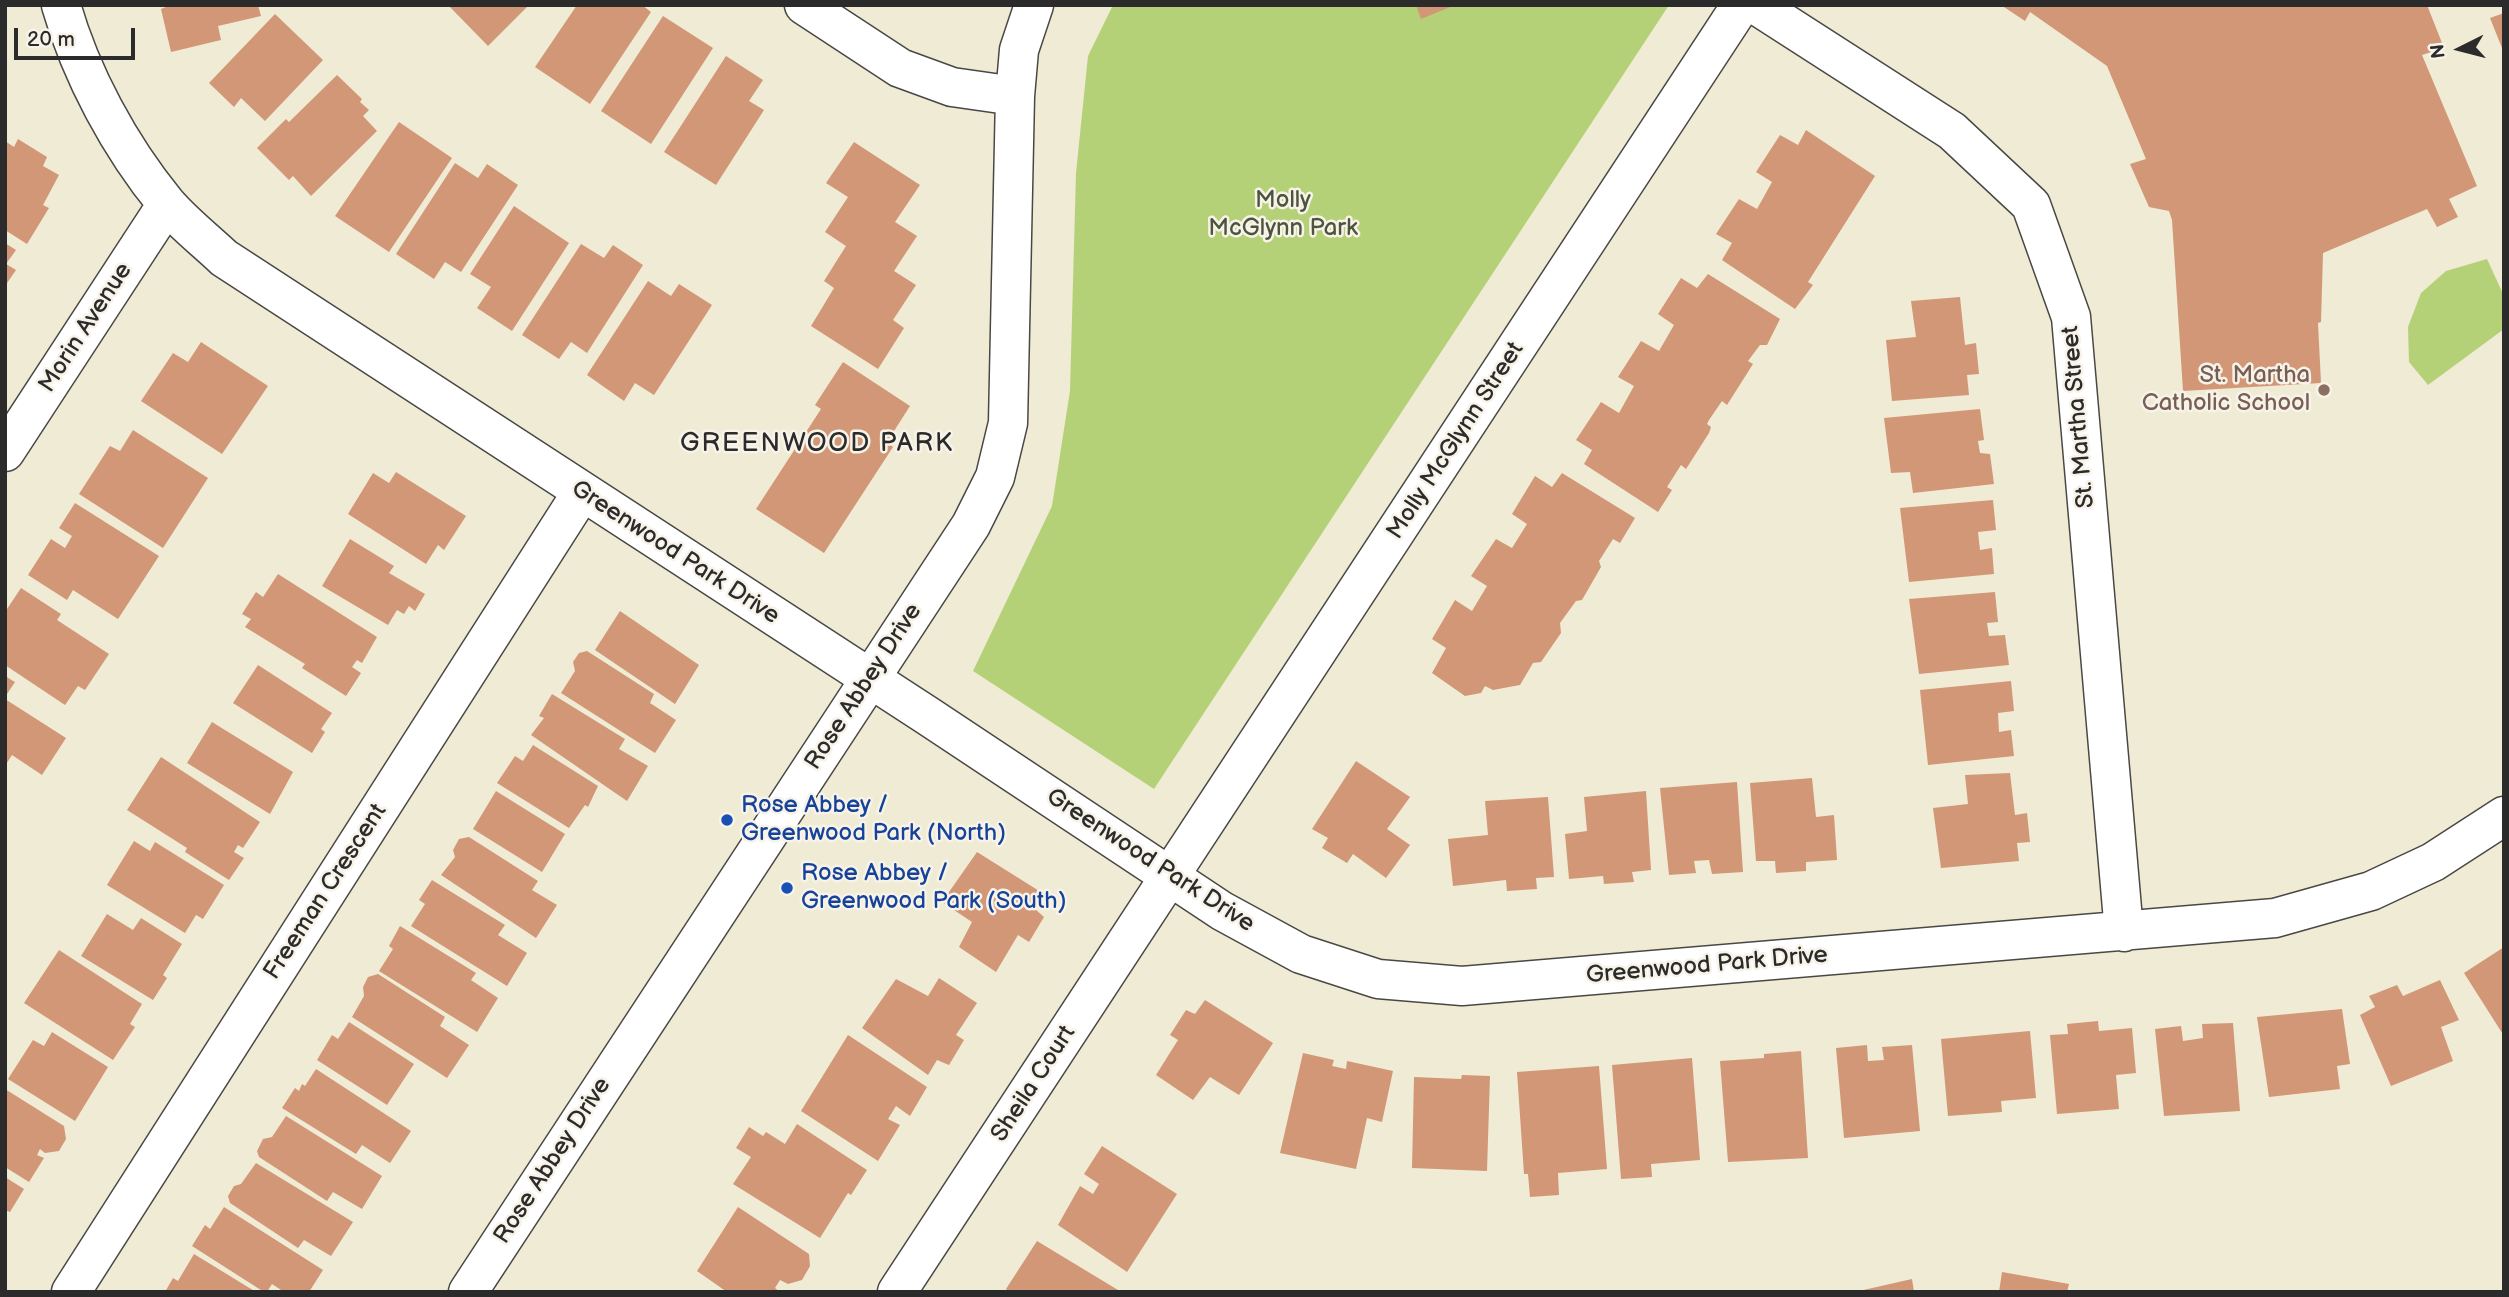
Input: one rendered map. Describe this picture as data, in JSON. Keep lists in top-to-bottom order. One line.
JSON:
{"streets":{"street":["Morin Avenue","St. Martha Street","Molly McGlynn Street","Greenwood Park Drive","Rose Abbey Drive","Freeman Crescent","Sheila Court"]},"crossings":[["Morin Avenue","Greenwood Park Drive"],["St. Martha Street","Greenwood Park Drive"],["Molly McGlynn Street","Greenwood Park Drive"],["Molly McGlynn Street","Sheila Court"],["Greenwood Park Drive","Rose Abbey Drive"],["Greenwood Park Drive","Freeman Crescent"],["Greenwood Park Drive","Sheila Court"]],"districts":["GREENWOOD PARK"],"parks":["Molly McGlynn Park"],"places":["St. Martha Catholic School","Rose Abbey / Greenwood Park (North)","Rose Abbey / Greenwood Park (South)"],"scale_bar":"20 m","north":"left"}
